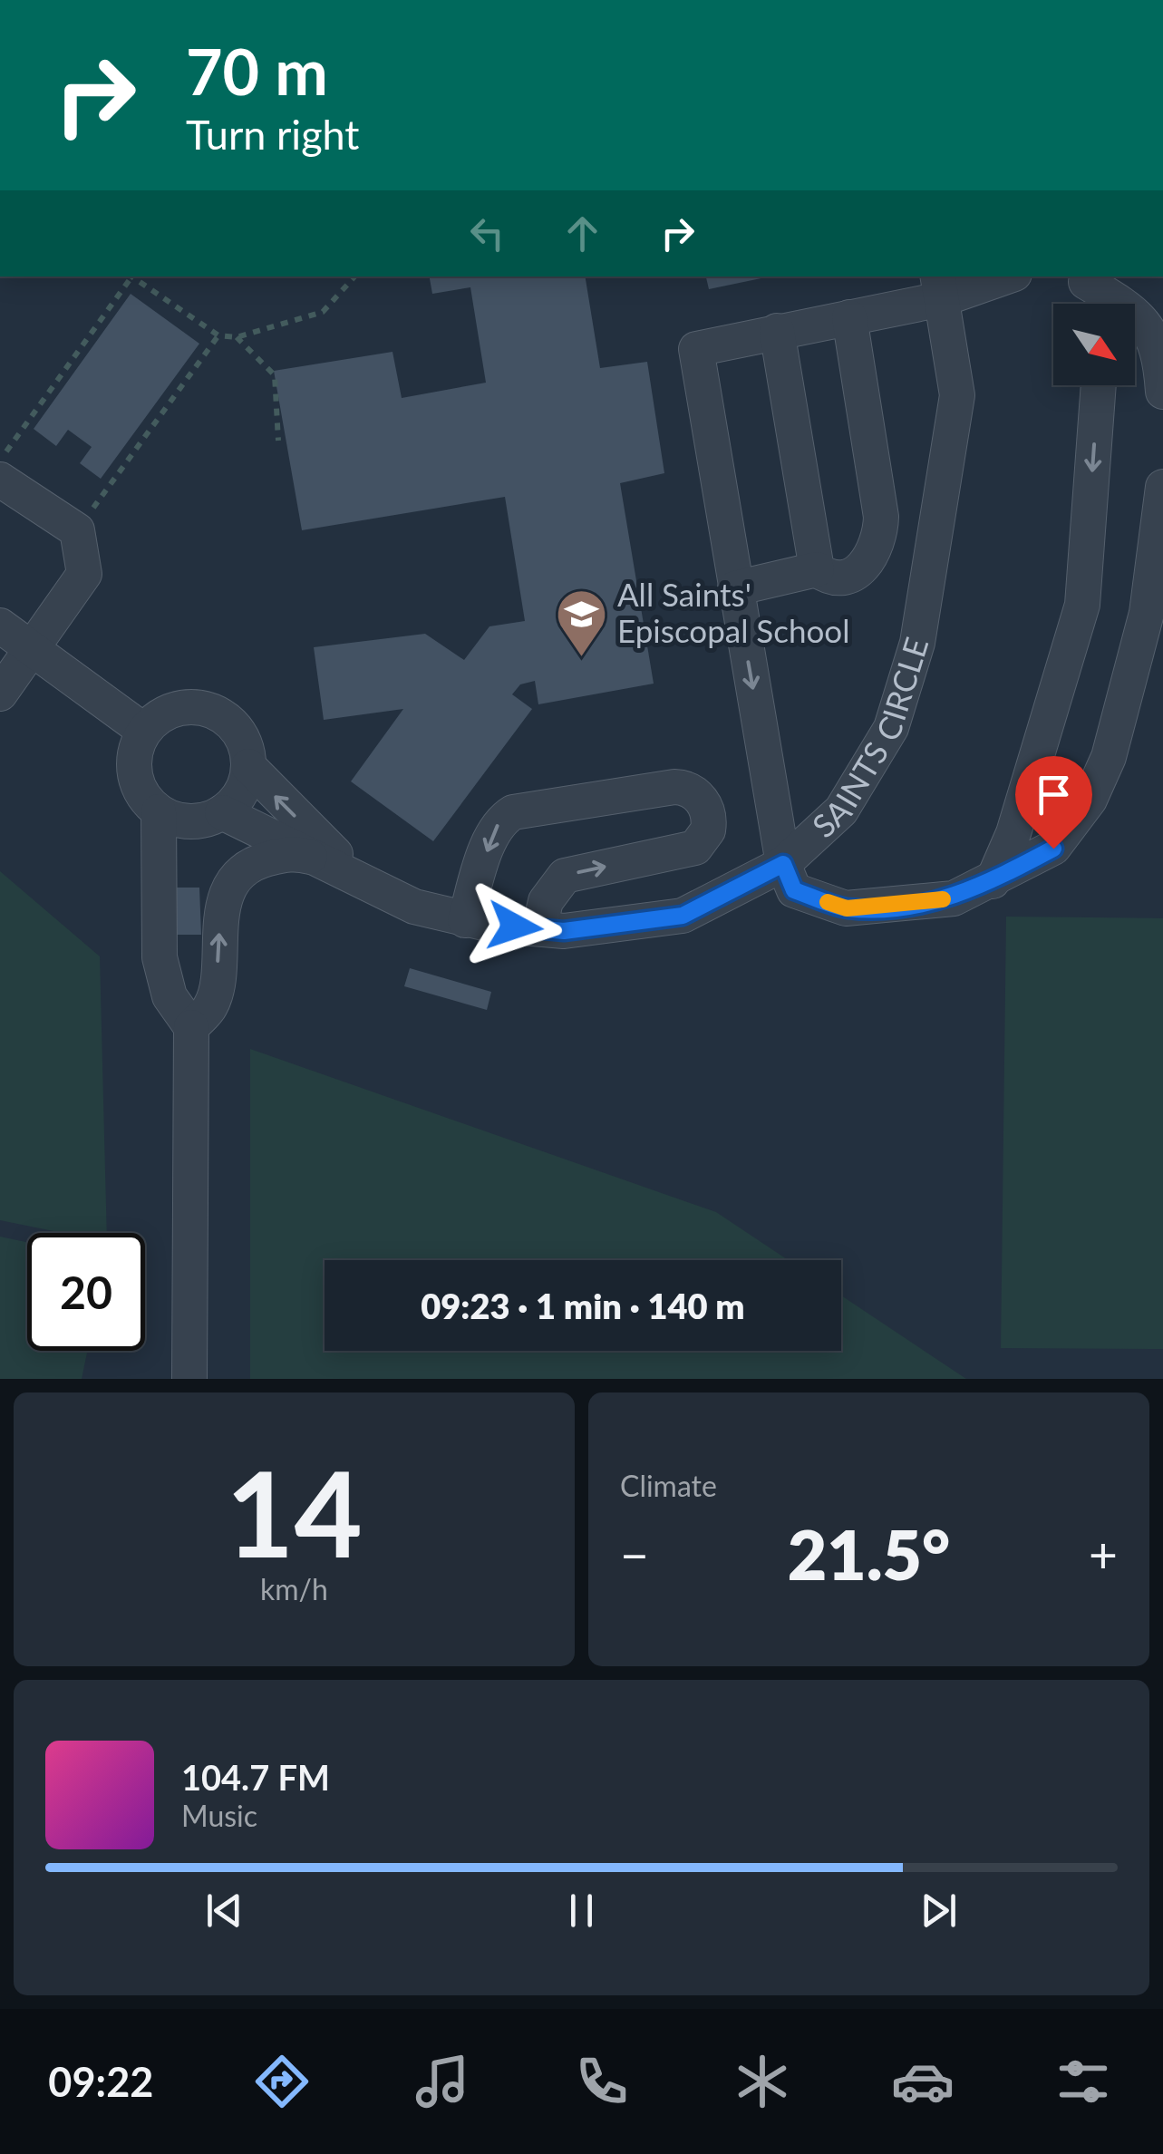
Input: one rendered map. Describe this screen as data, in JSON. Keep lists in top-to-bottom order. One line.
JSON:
{"streets":{"street":["SAINTS CIRCLE"]},"places":{"school or university":["All Saints' Episcopal School"]},"north":"bottom right","page":{"turn":["70 m","Turn right"],"limit":"20","trip":"09:23 · 1 min · 140 m","tile":[["14","km/h"],"Climate"],"heat":["−","21.5°","+"],"song":["104.7 FM","Music"],"tabs":"09:22"}}
